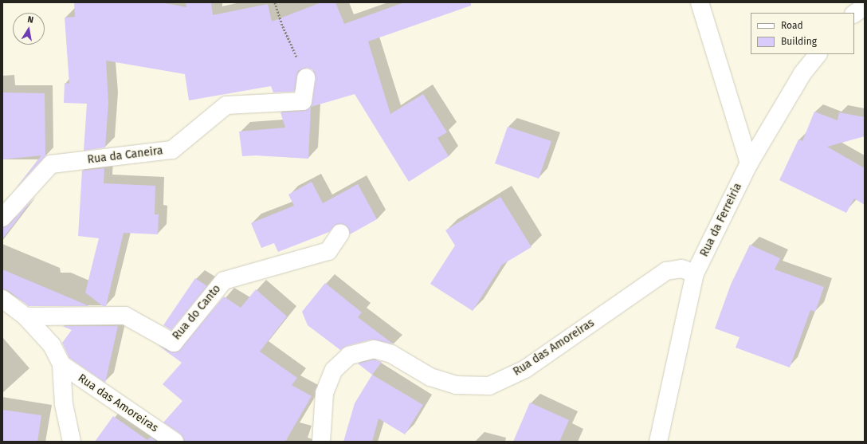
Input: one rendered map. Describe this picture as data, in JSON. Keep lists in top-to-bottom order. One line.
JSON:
{"streets":{"street":["Rua da Caneira","Rua da Ferreiria","Rua do Canto","Rua das Amoreiras"]},"crossings":[["Rua da Ferreiria","Rua das Amoreiras"]],"legend":["Road","Building"],"north":"top"}
